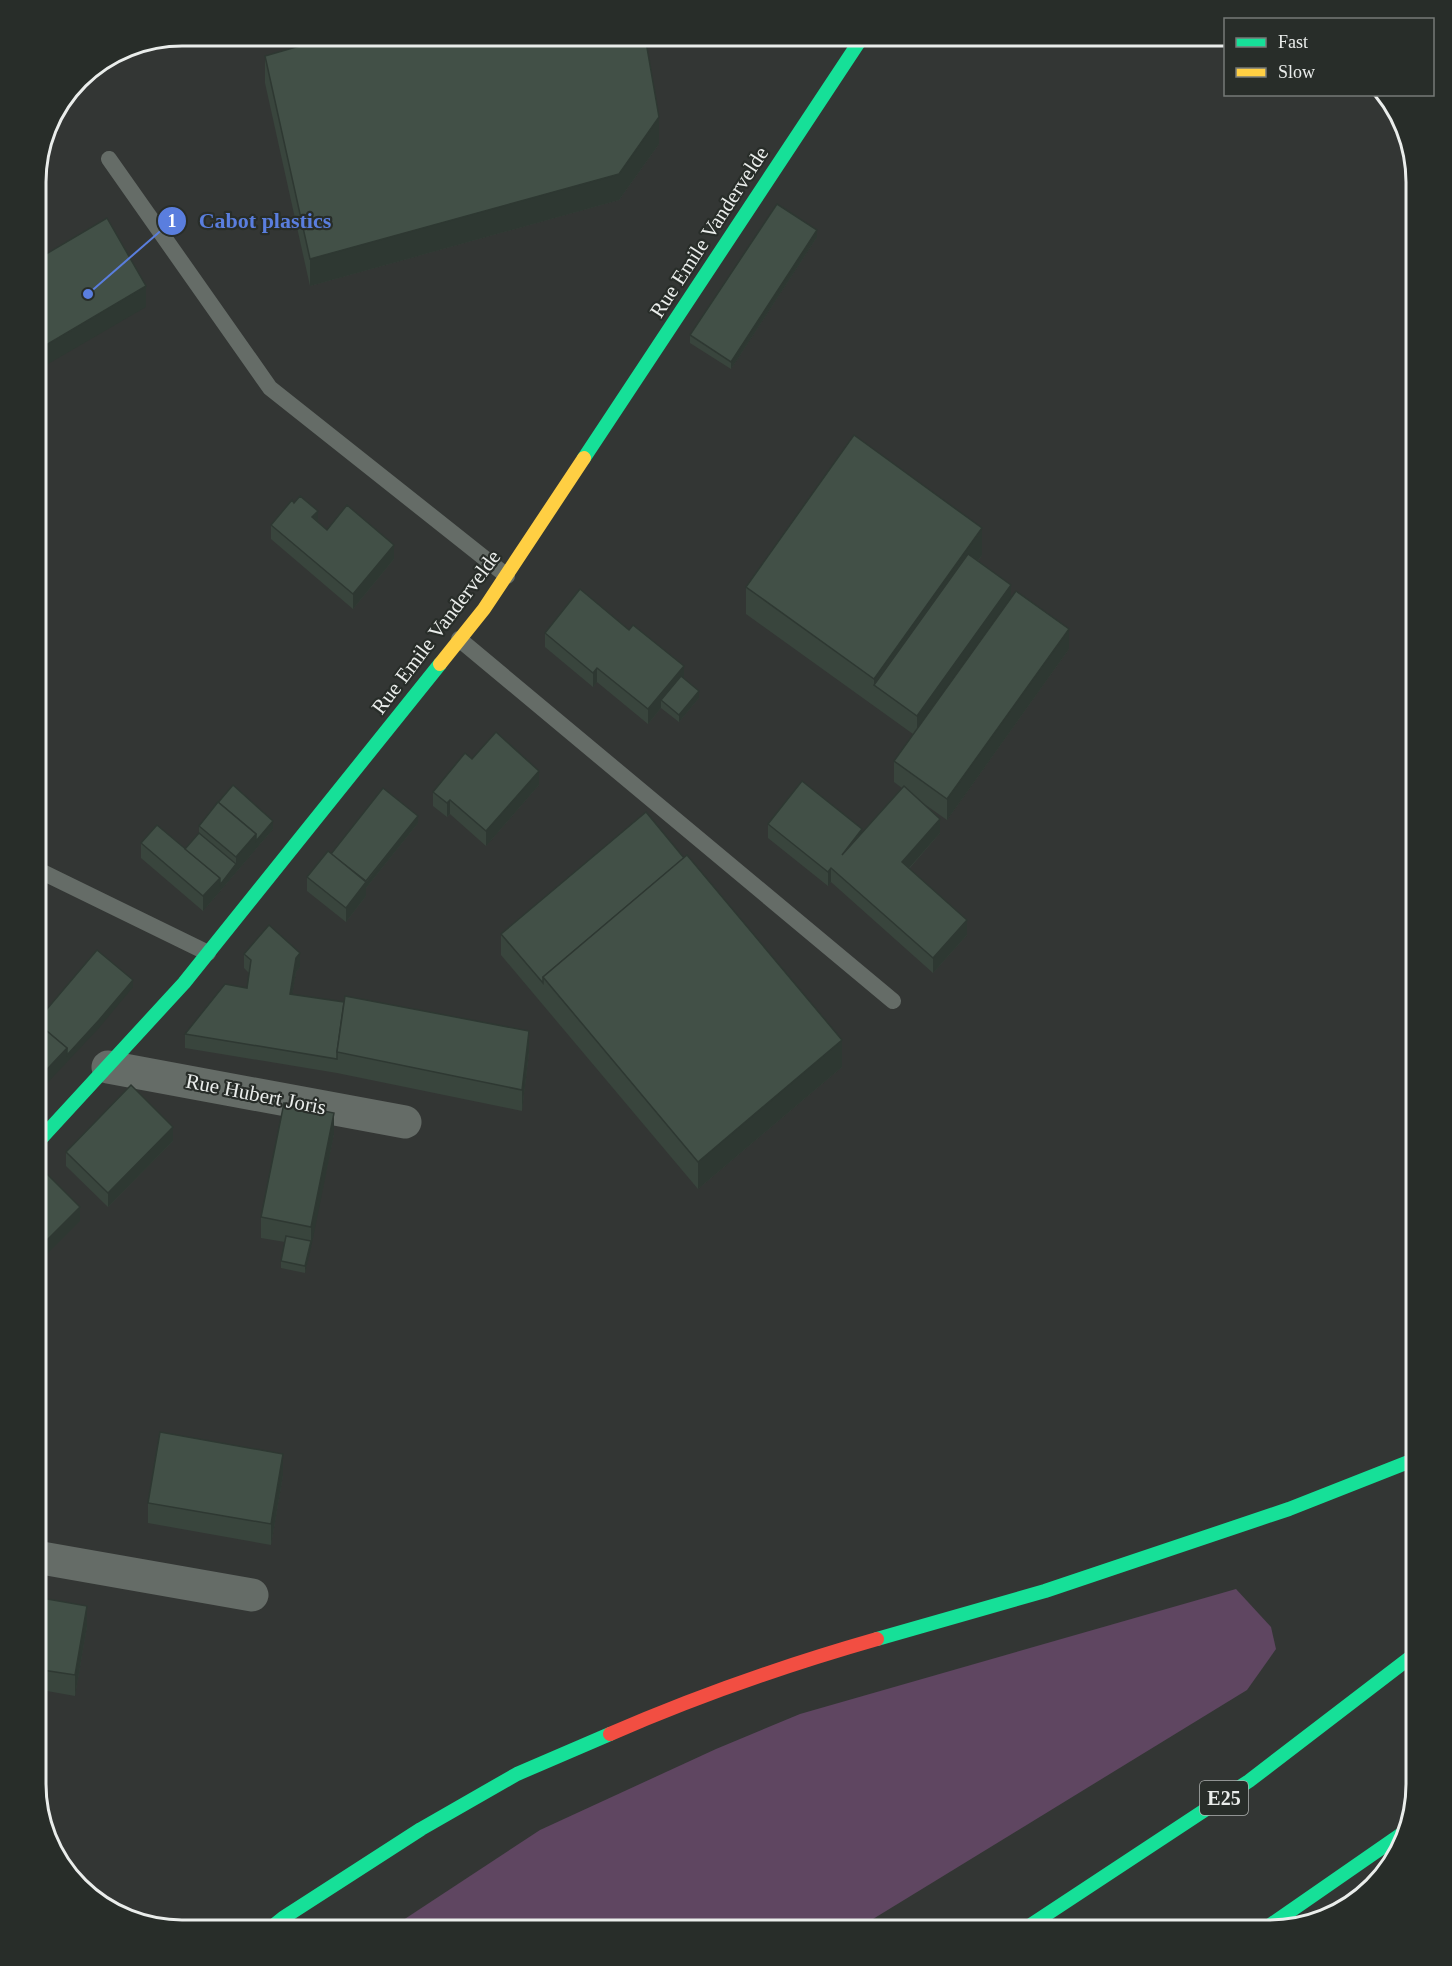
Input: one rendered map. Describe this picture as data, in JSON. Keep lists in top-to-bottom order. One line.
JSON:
{"streets":{"main road":["Rue Emile Vandervelde","E25"],"street":["Rue Hubert Joris"]},"crossings":[["Rue Emile Vandervelde","Rue Hubert Joris"]],"places":["Cabot plastics"],"legend":["Fast","Slow"]}
